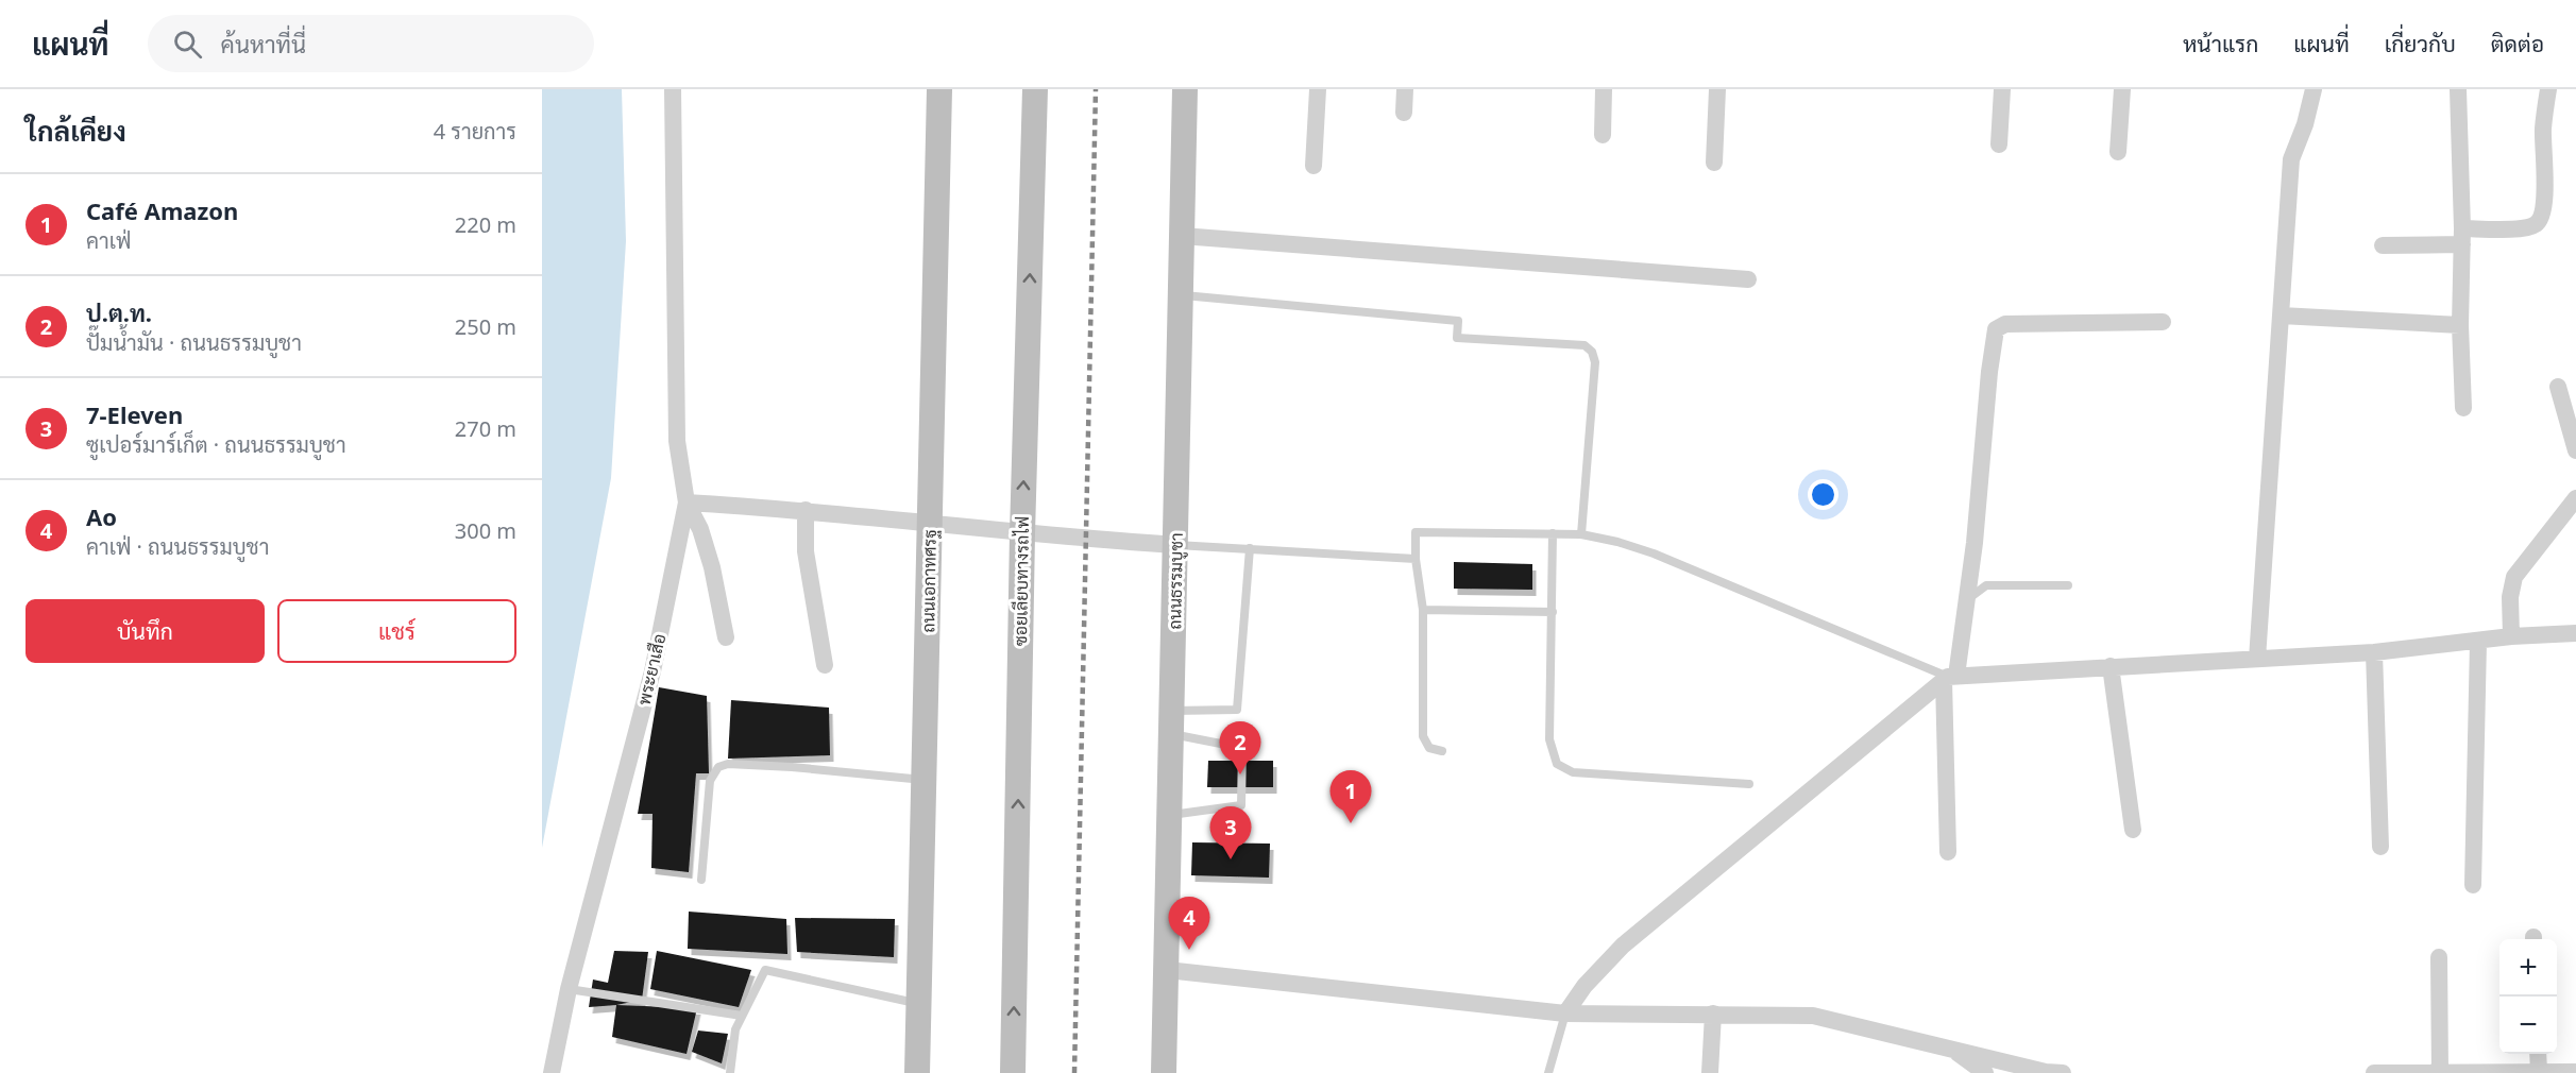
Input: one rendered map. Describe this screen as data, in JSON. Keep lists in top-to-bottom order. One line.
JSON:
{"streets":{"main road":["ถนนเอกาทศรฐ","ซอยเลียบทางรถไฟ","ถนนธรรมบูชา"],"street":["พระยาเสือ"]},"one_way":["ซอยเลียบทางรถไฟ"],"page":{"header":"แผนที่","search":"ค้นหาที่นี่","nav":["หน้าแรก","แผนที่","เกี่ยวกับ","ติดต่อ"],"heading":["ใกล้เคียง","4 รายการ"],"list":[{"mark":"1","name":"Café Amazon","note":"คาเฟ่","value":"220 m"},{"mark":"2","name":"ป.ต.ท.","note":"ปั๊มน้ำมัน · ถนนธรรมบูชา","value":"250 m"},{"mark":"3","name":"7-Eleven","note":"ซูเปอร์มาร์เก็ต · ถนนธรรมบูชา","value":"270 m"},{"mark":"4","name":"Ao","note":"คาเฟ่ · ถนนธรรมบูชา","value":"300 m"}],"buttons":["บันทึก","แชร์"],"pins":["2","1","3","4"],"map_buttons":["+","−"]}}
